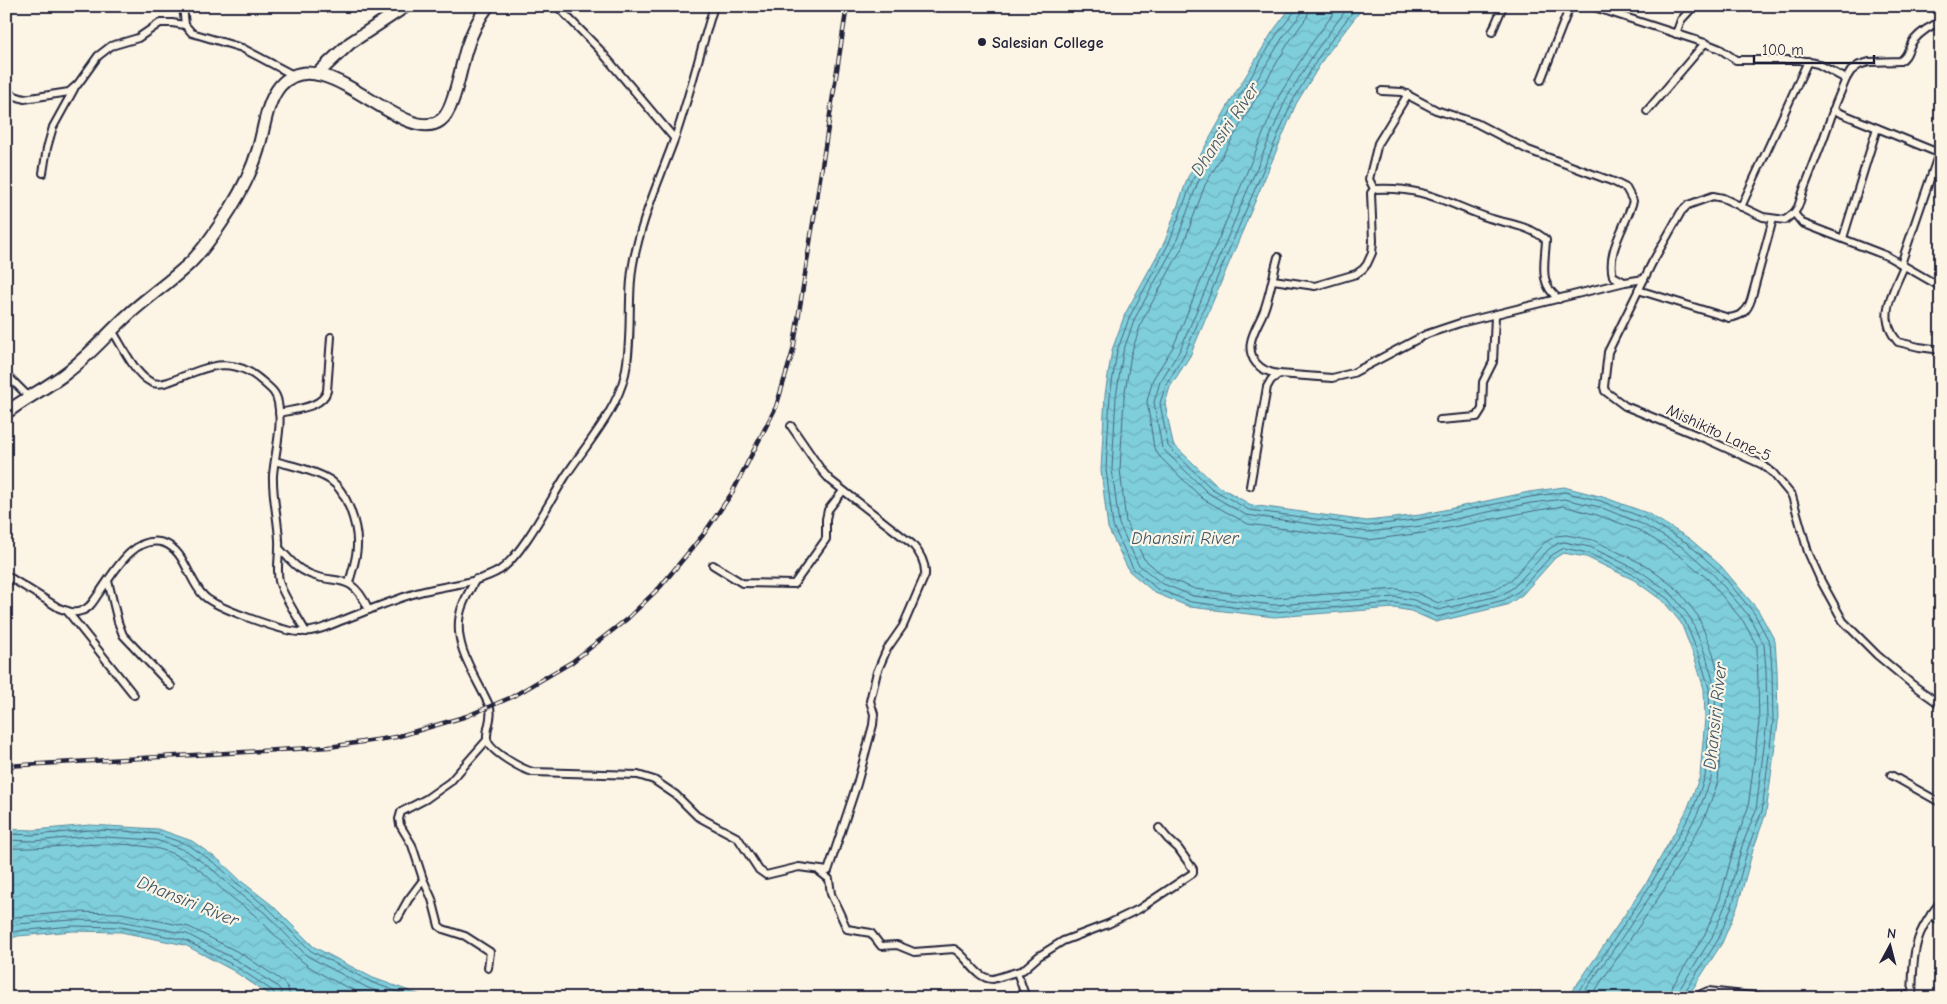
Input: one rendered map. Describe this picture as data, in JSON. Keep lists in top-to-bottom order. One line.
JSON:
{"streets":{"street":["Mishikito Lane-5"]},"water":["Dhansiri River"],"places":["Salesian College"],"scale_bar":"100 m","north":"top"}
